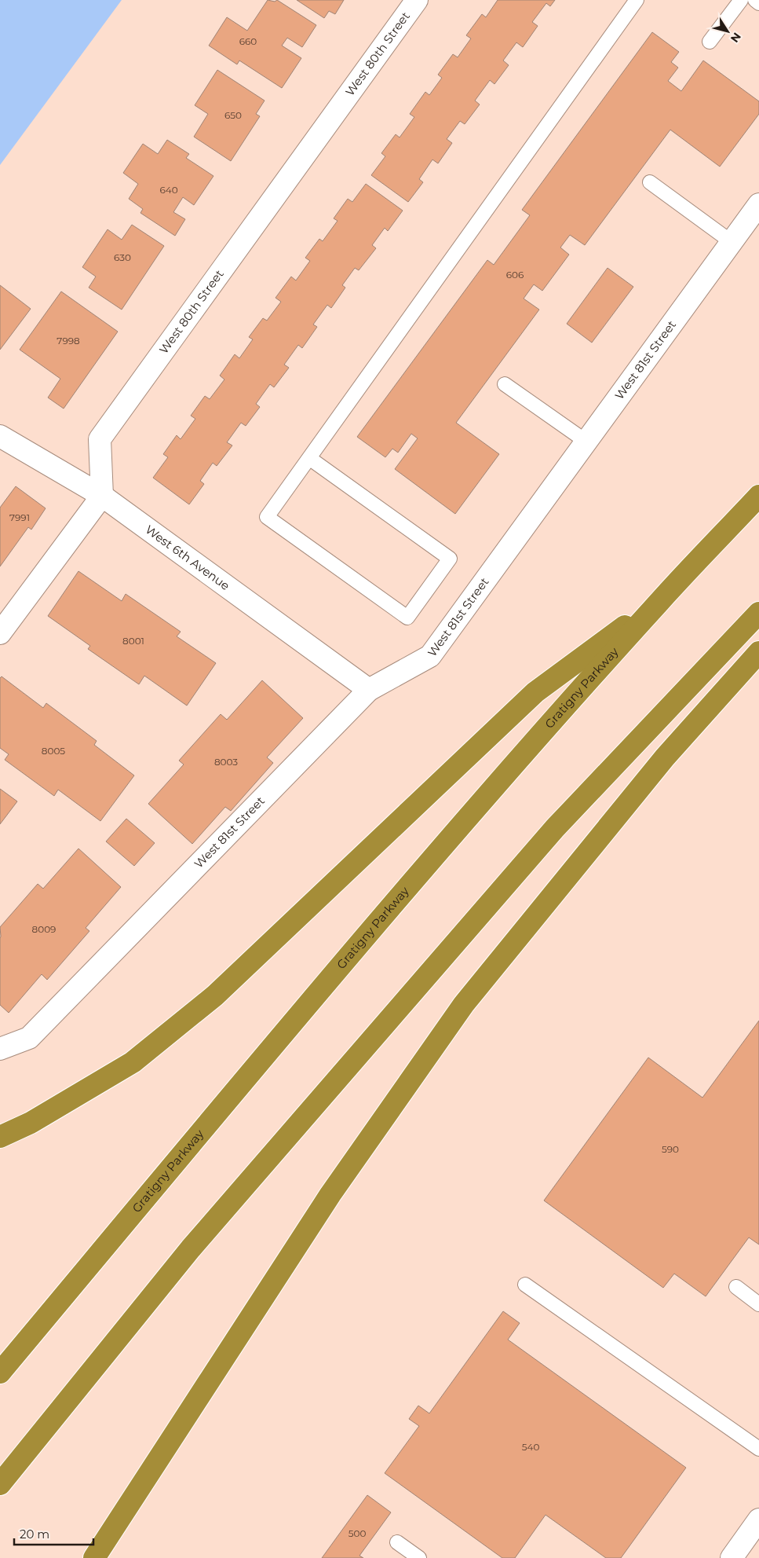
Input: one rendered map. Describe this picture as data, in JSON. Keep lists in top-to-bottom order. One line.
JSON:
{"streets":{"highway":["Gratigny Parkway"],"street":["West 80th Street","West 81st Street","West 6th Avenue"]},"crossings":[["West 80th Street","West 6th Avenue"],["West 81st Street","West 6th Avenue"]],"house_numbers":["660","650","640","630","606","7998","7991","8001","8005","8003","8009","590","540","500"],"scale_bar":"20 m","north":"bottom right"}
